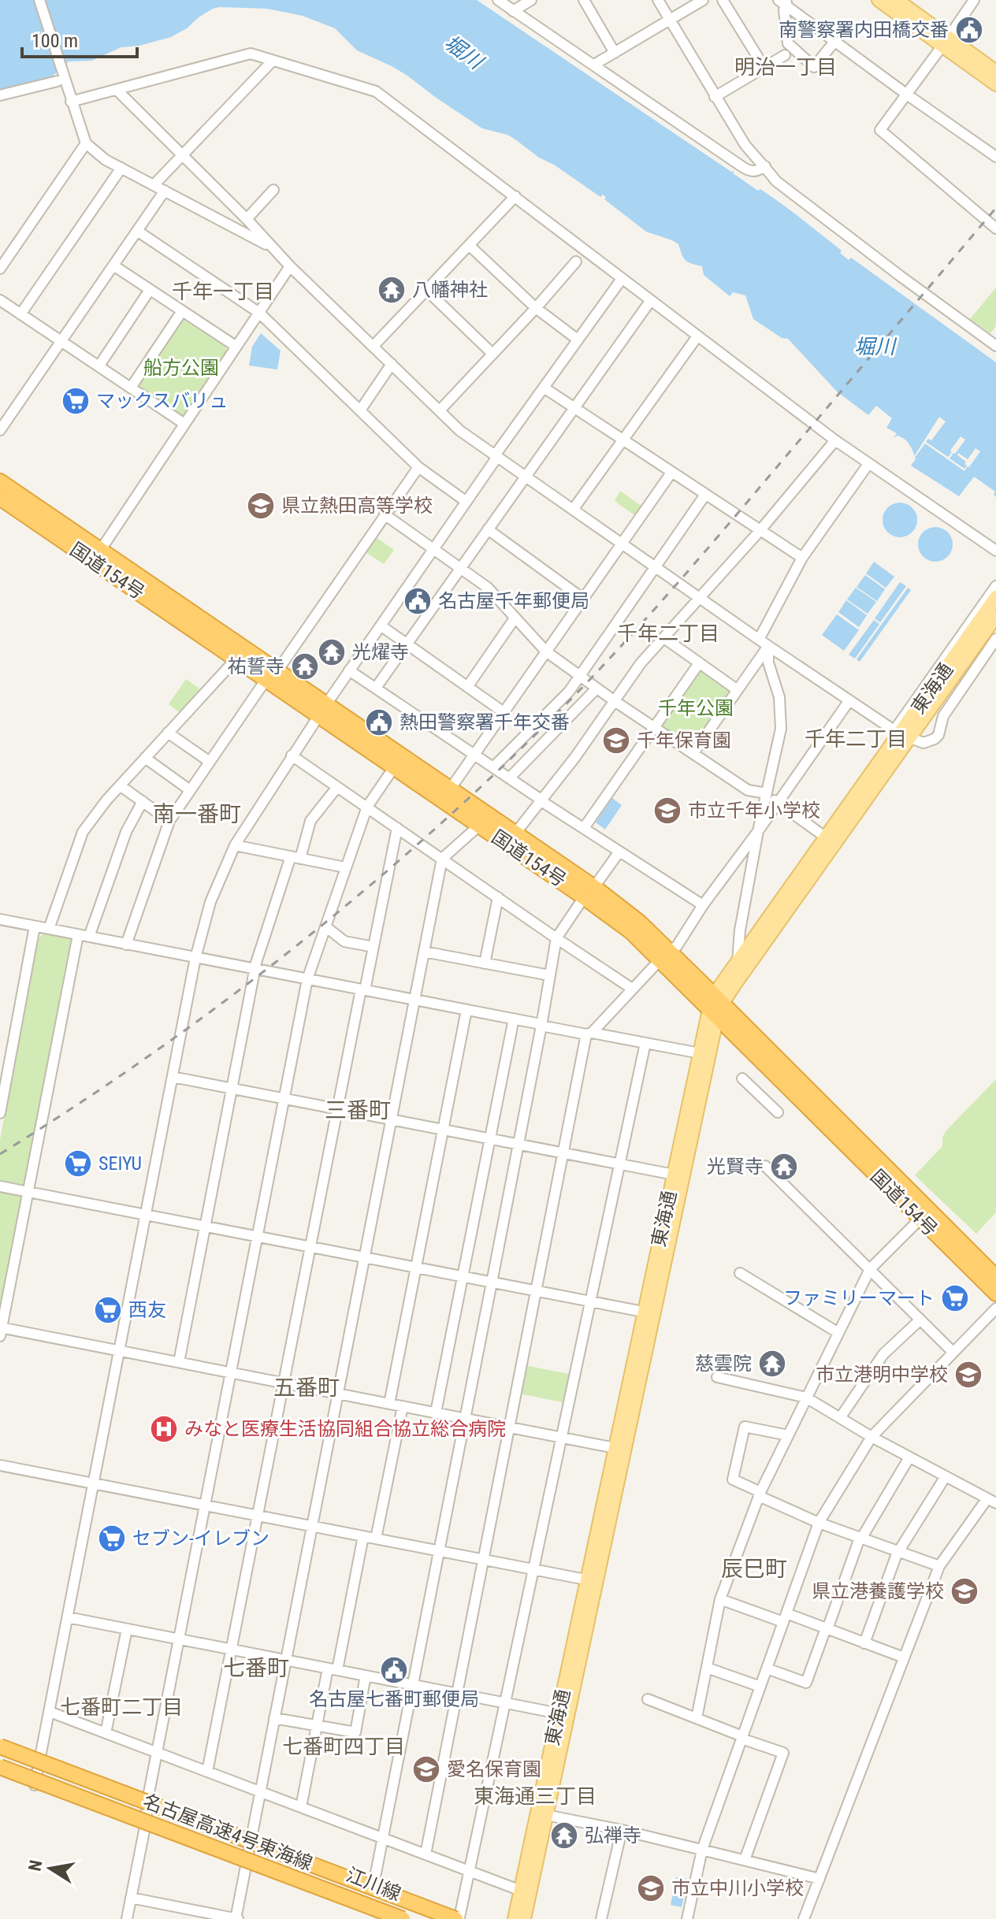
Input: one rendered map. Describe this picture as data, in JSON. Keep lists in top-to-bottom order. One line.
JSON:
{"streets":{"highway":["国道154号","名古屋高速4号東海線"],"main road":["東海通","江川線"]},"crossings":[["国道154号","東海通"],["名古屋高速4号東海線","江川線"]],"districts":["明治一丁目","千年一丁目","千年二丁目","千年二丁目","南一番町","三番町","五番町","辰巳町","七番町","七番町二丁目","七番町四丁目","東海通三丁目"],"water":["堀川"],"parks":["船方公園","千年公園"],"places":{"public building":["南警察署内田橋交番","名古屋千年郵便局","熱田警察署千年交番","名古屋七番町郵便局"],"temple":["八幡神社","光燿寺","祐誓寺","光賢寺","慈雲院","弘禅寺"],"supermarket":["マックスバリュ","SEIYU","ファミリーマート","西友","セブン-イレブン"],"school or university":["県立熱田高等学校","千年保育園","市立千年小学校","市立港明中学校","県立港養護学校","愛名保育園","市立中川小学校"],"hospital":["みなと医療生活協同組合協立総合病院"]},"scale_bar":"100 m","north":"left"}
